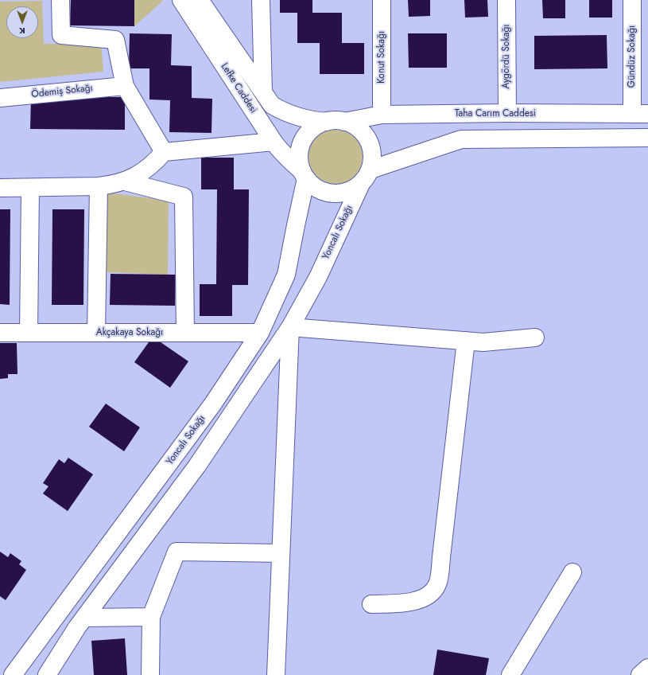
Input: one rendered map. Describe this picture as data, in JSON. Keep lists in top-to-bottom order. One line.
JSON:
{"streets":{"street":["Aygördü Sokağı","Gündüz Sokağı","Konut Sokağı","Lefke Caddesi","Ödemiş Sokağı","Taha Carım Caddesi","Yoncalı Sokağı","Akçakaya Sokağı"]},"crossings":[["Aygördü Sokağı","Taha Carım Caddesi"],["Gündüz Sokağı","Taha Carım Caddesi"],["Konut Sokağı","Taha Carım Caddesi"],["Lefke Caddesi","Taha Carım Caddesi"],["Lefke Caddesi","Yoncalı Sokağı"],["Taha Carım Caddesi","Yoncalı Sokağı"],["Yoncalı Sokağı","Akçakaya Sokağı"]],"north":"bottom"}
